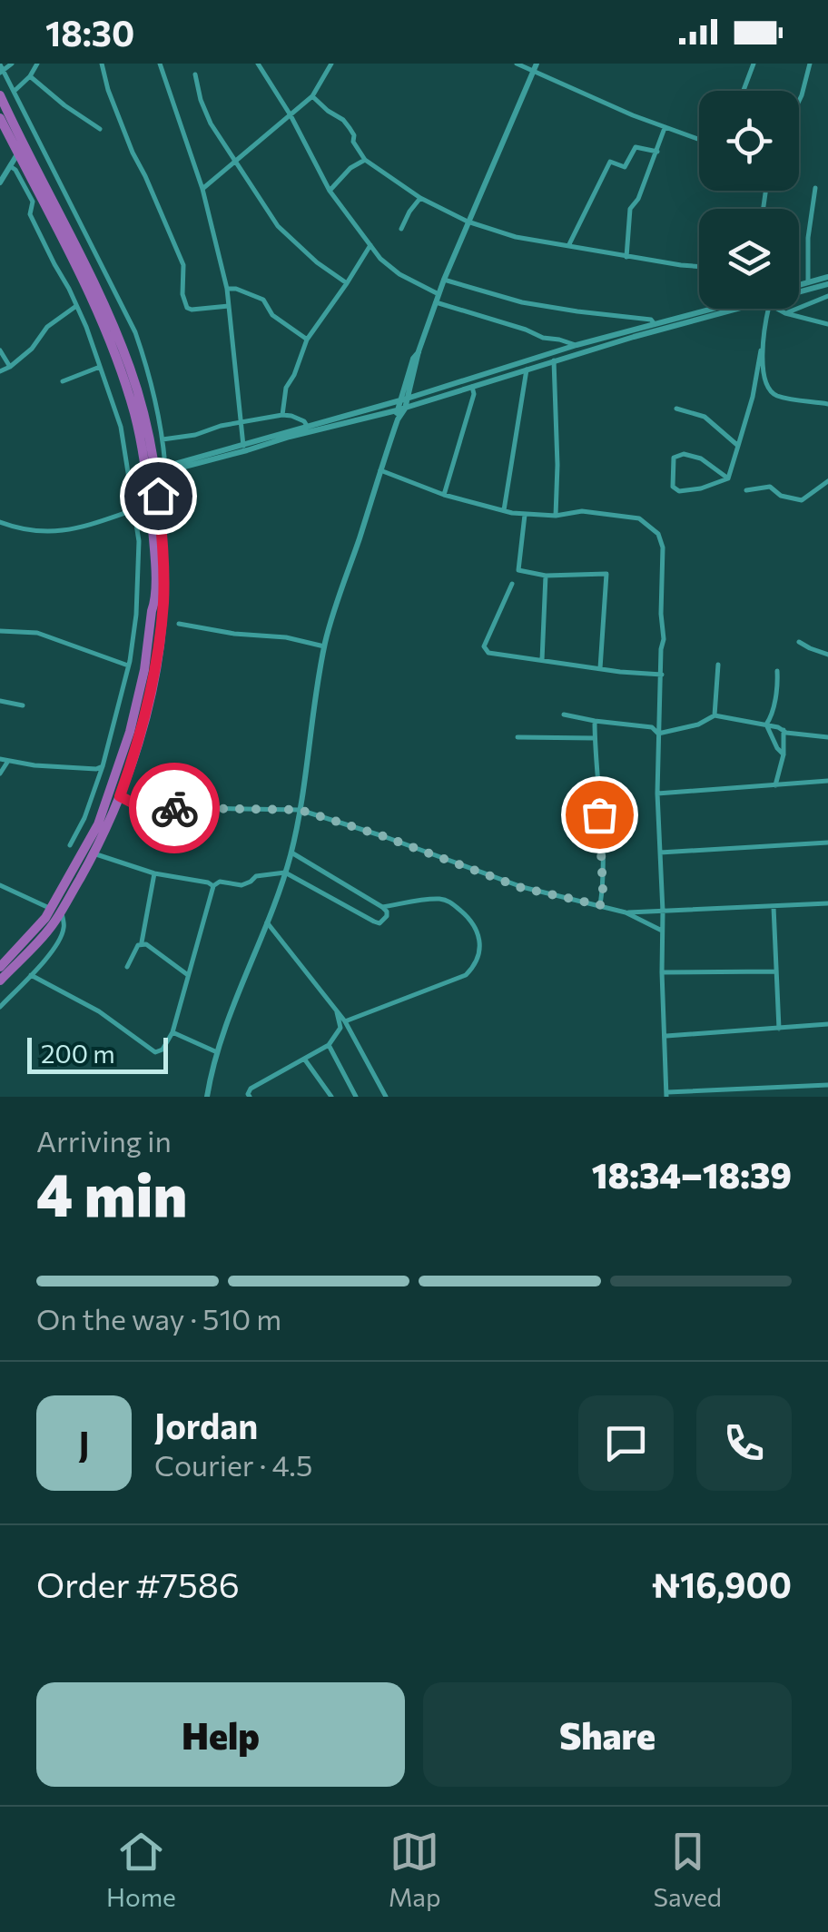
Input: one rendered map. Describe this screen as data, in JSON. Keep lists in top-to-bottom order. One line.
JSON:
{"scale_bar":"200 m","page":{"status":"18:30","scale":"200 m","heading":["4 min","Arriving in","18:34–18:39"],"panel":["Jordan","Courier · 4.5","Order #7586","₦16,900"],"bar":"On the way · 510 m","round":"J","buttons":["Help","Share"],"tabs":["Home","Map","Saved"]}}
